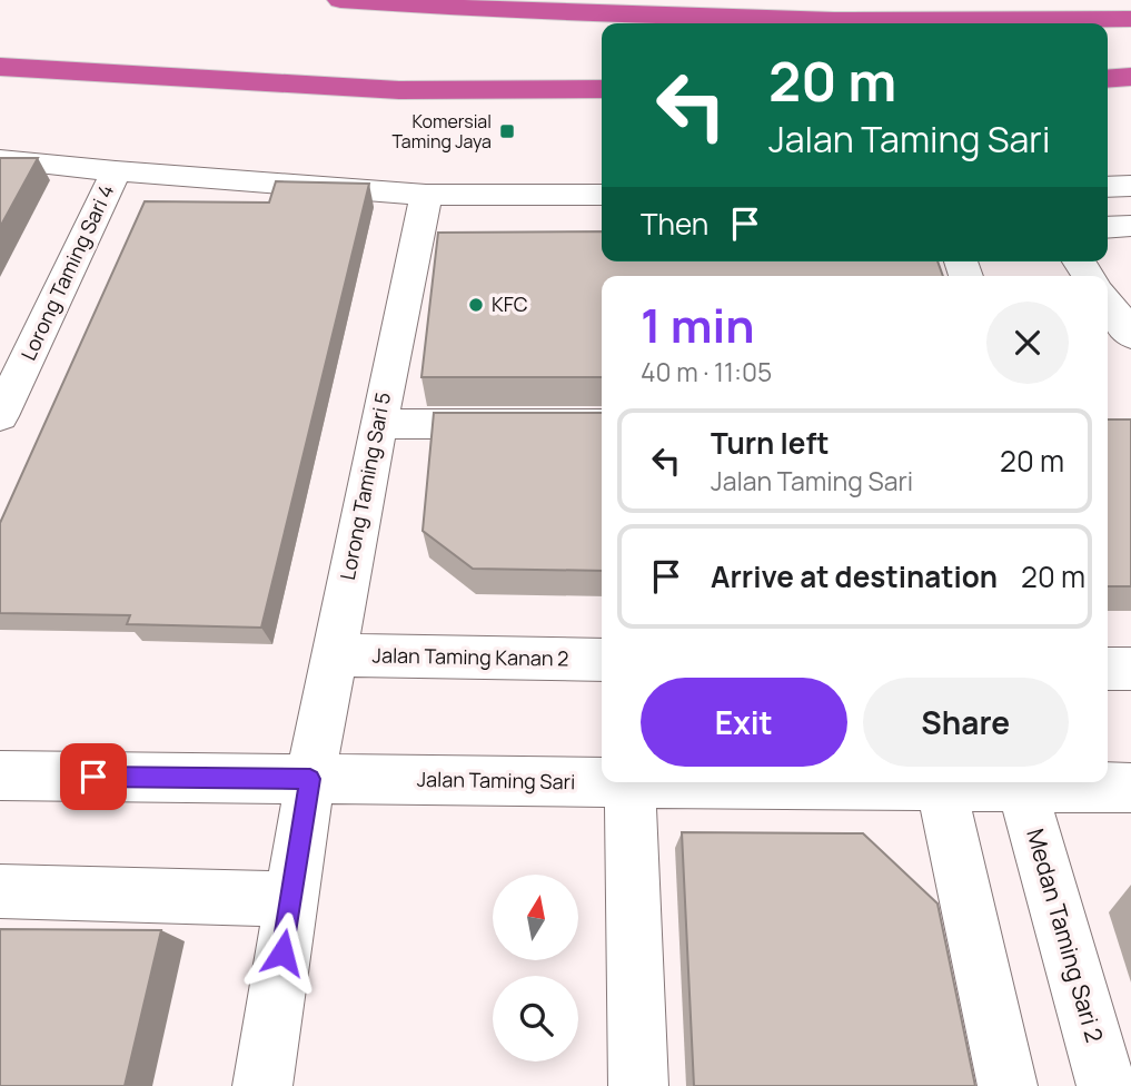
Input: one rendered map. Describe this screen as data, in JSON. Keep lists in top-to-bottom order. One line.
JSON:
{"streets":{"street":["Lorong Taming Sari 4","Lorong Taming Sari 5","Jalan Taming Kanan 2","Jalan Taming Sari","Medan Taming Sari 2"]},"crossings":[["Lorong Taming Sari 5","Jalan Taming Kanan 2"],["Lorong Taming Sari 5","Jalan Taming Sari"],["Jalan Taming Sari","Medan Taming Sari 2"]],"places":{"transit":["Komersial Taming Jaya"],"other":["KFC"]},"north":"top","page":{"turn":["20 m","Jalan Taming Sari"],"then":"Then","heading":["1 min","40 m · 11:05"],"list":[{"name":"Turn left","note":"Jalan Taming Sari","value":"20 m"},{"name":"Arrive at destination","value":"20 m"}],"buttons":["Exit","Share"]}}
